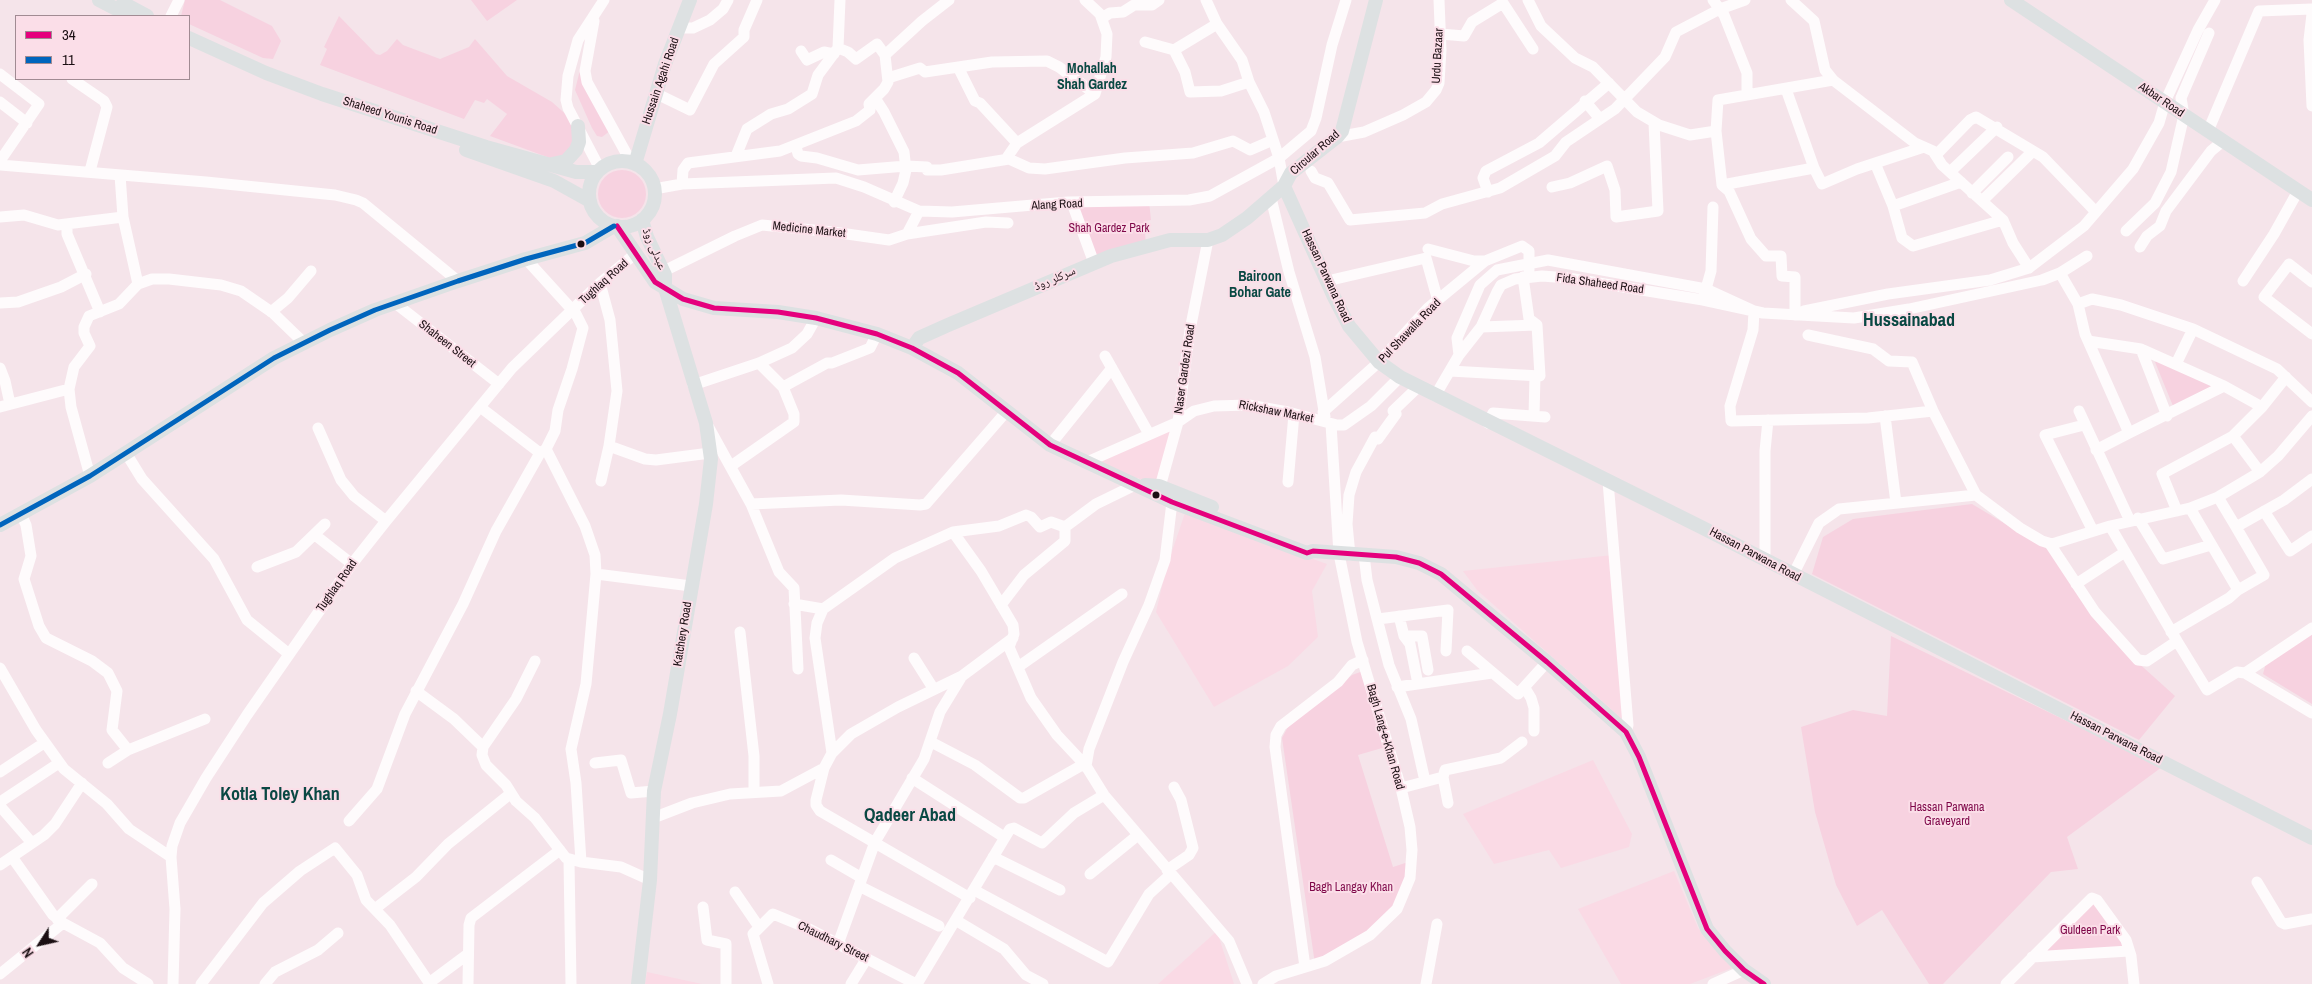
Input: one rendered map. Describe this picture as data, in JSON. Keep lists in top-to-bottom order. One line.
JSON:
{"streets":{"main road":["Hussain Agahi Road","Akbar Road","Shaheed Younis Road","Circular Road","عبدلی روڈ","Hassan Parwana Road","سرکلر روڈ","Katchery Road"],"street":["Urdu Bazaar","Alang Road","Medicine Market","Tughlaq Road","Fida Shaheed Road","Pul Shawalla Road","Shaheen Street","Naser Gardezi Road","Rickshaw Market","Bagh Lang-e-Khan Road","Chaudhary Street"]},"crossings":[["Urdu Bazaar","Circular Road"],["Hussain Agahi Road","Shaheed Younis Road"],["Hussain Agahi Road","Alang Road"],["Hussain Agahi Road","عبدلی روڈ"],["Shaheed Younis Road","Alang Road"],["Shaheed Younis Road","عبدلی روڈ"],["Circular Road","Hassan Parwana Road"],["Circular Road","سرکلر روڈ"],["Circular Road","Naser Gardezi Road"],["Circular Road","Bagh Lang-e-Khan Road"],["Alang Road","عبدلی روڈ"],["Medicine Market","عبدلی روڈ"],["عبدلی روڈ","Tughlaq Road"],["عبدلی روڈ","Katchery Road"],["Hassan Parwana Road","Fida Shaheed Road"],["Hassan Parwana Road","Pul Shawalla Road"],["Hassan Parwana Road","Rickshaw Market"],["سرکلر روڈ","Naser Gardezi Road"],["Tughlaq Road","Shaheen Street"],["Pul Shawalla Road","Bagh Lang-e-Khan Road"],["Naser Gardezi Road","Rickshaw Market"],["Rickshaw Market","Bagh Lang-e-Khan Road"]],"districts":["Mohallah Shah Gardez","Bairoon Bohar Gate","Hussainabad","Kotla Toley Khan","Qadeer Abad"],"parks":["Shah Gardez Park","Hassan Parwana Graveyard","Bagh Langay Khan","Guldeen Park"],"lines":["transit line 34","transit line 11"],"legend":["34","11"],"north":"bottom left"}
